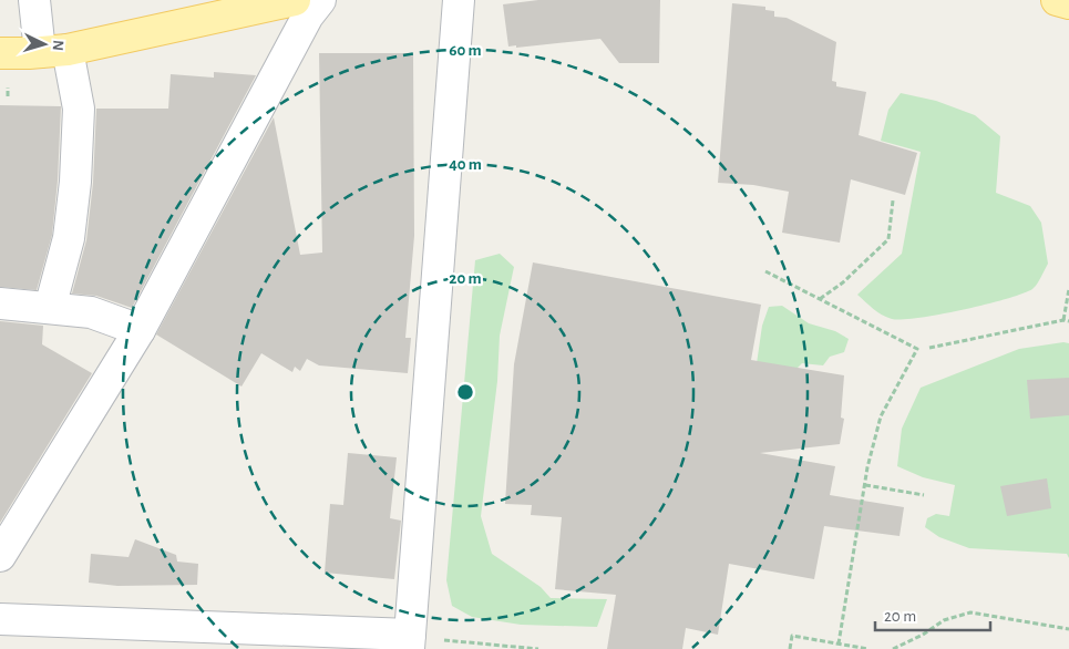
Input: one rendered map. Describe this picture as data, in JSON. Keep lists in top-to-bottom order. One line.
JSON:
{"scale_bar":"20 m","north":"right","rings":["60 m","40 m","20 m"]}
